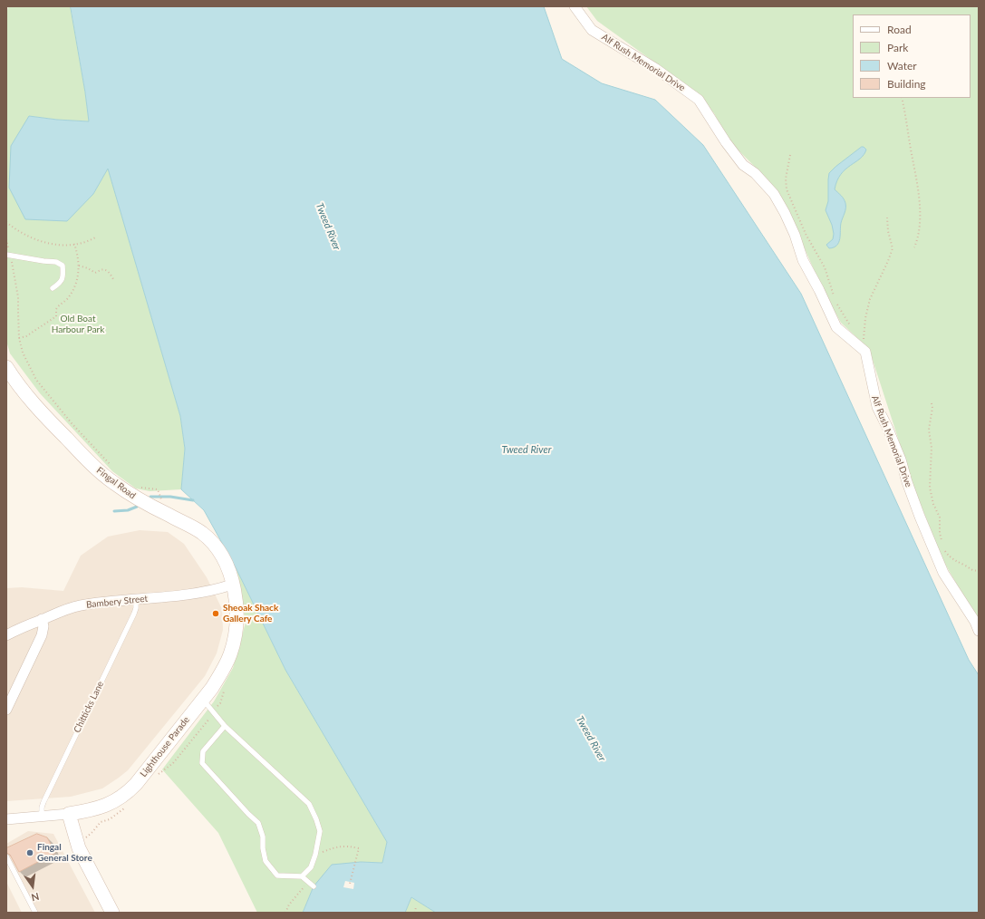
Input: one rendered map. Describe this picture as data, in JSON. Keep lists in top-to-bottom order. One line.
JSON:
{"streets":{"street":["Alf Rush Memorial Drive","Fingal Road","Bambery Street","Lighthouse Parade"],"lane":["Chitticks Lane"]},"crossings":[["Fingal Road","Bambery Street"],["Fingal Road","Lighthouse Parade"],["Bambery Street","Chitticks Lane"],["Bambery Street","Lighthouse Parade"],["Chitticks Lane","Lighthouse Parade"]],"water":["Tweed River"],"parks":["Old Boat Harbour Park"],"places":["Sheoak Shack Gallery Cafe","Fingal General Store"],"legend":["Road","Park","Water","Building"],"north":"bottom"}
